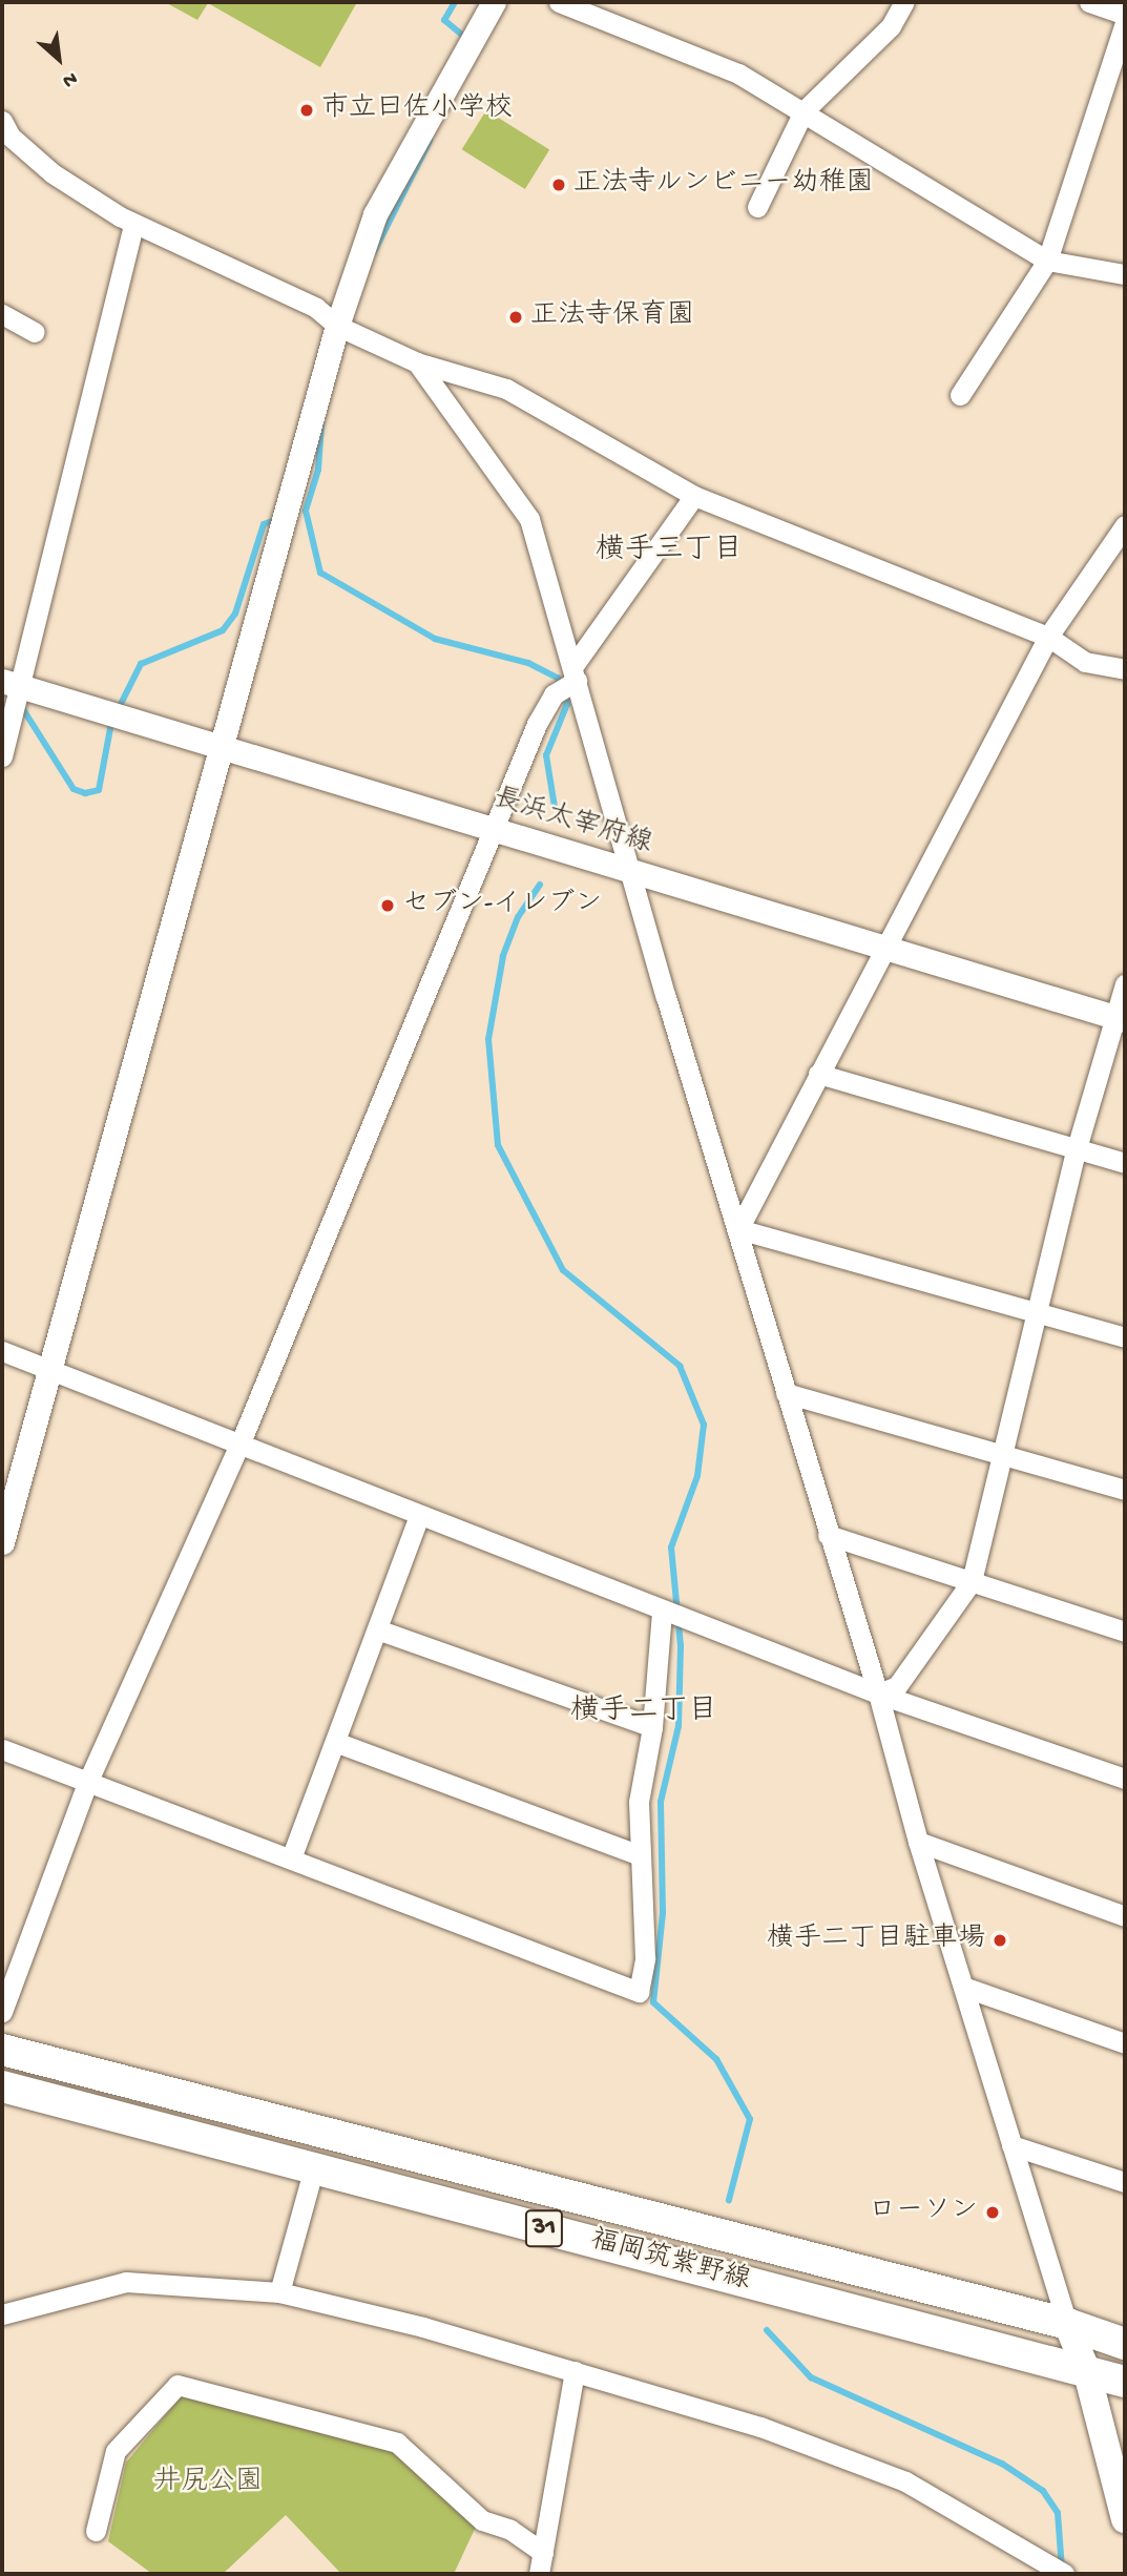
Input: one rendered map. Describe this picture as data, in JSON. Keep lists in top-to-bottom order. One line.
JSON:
{"streets":{"main road":["31","福岡筑紫野線"],"street":["長浜太宰府線"]},"districts":["横手三丁目","横手二丁目"],"parks":["井尻公園"],"places":["市立曰佐小学校","正法寺ルンビニー幼稚園","正法寺保育園","セブン-イレブン","横手二丁目駐車場","ローソン"],"north":"bottom right"}
